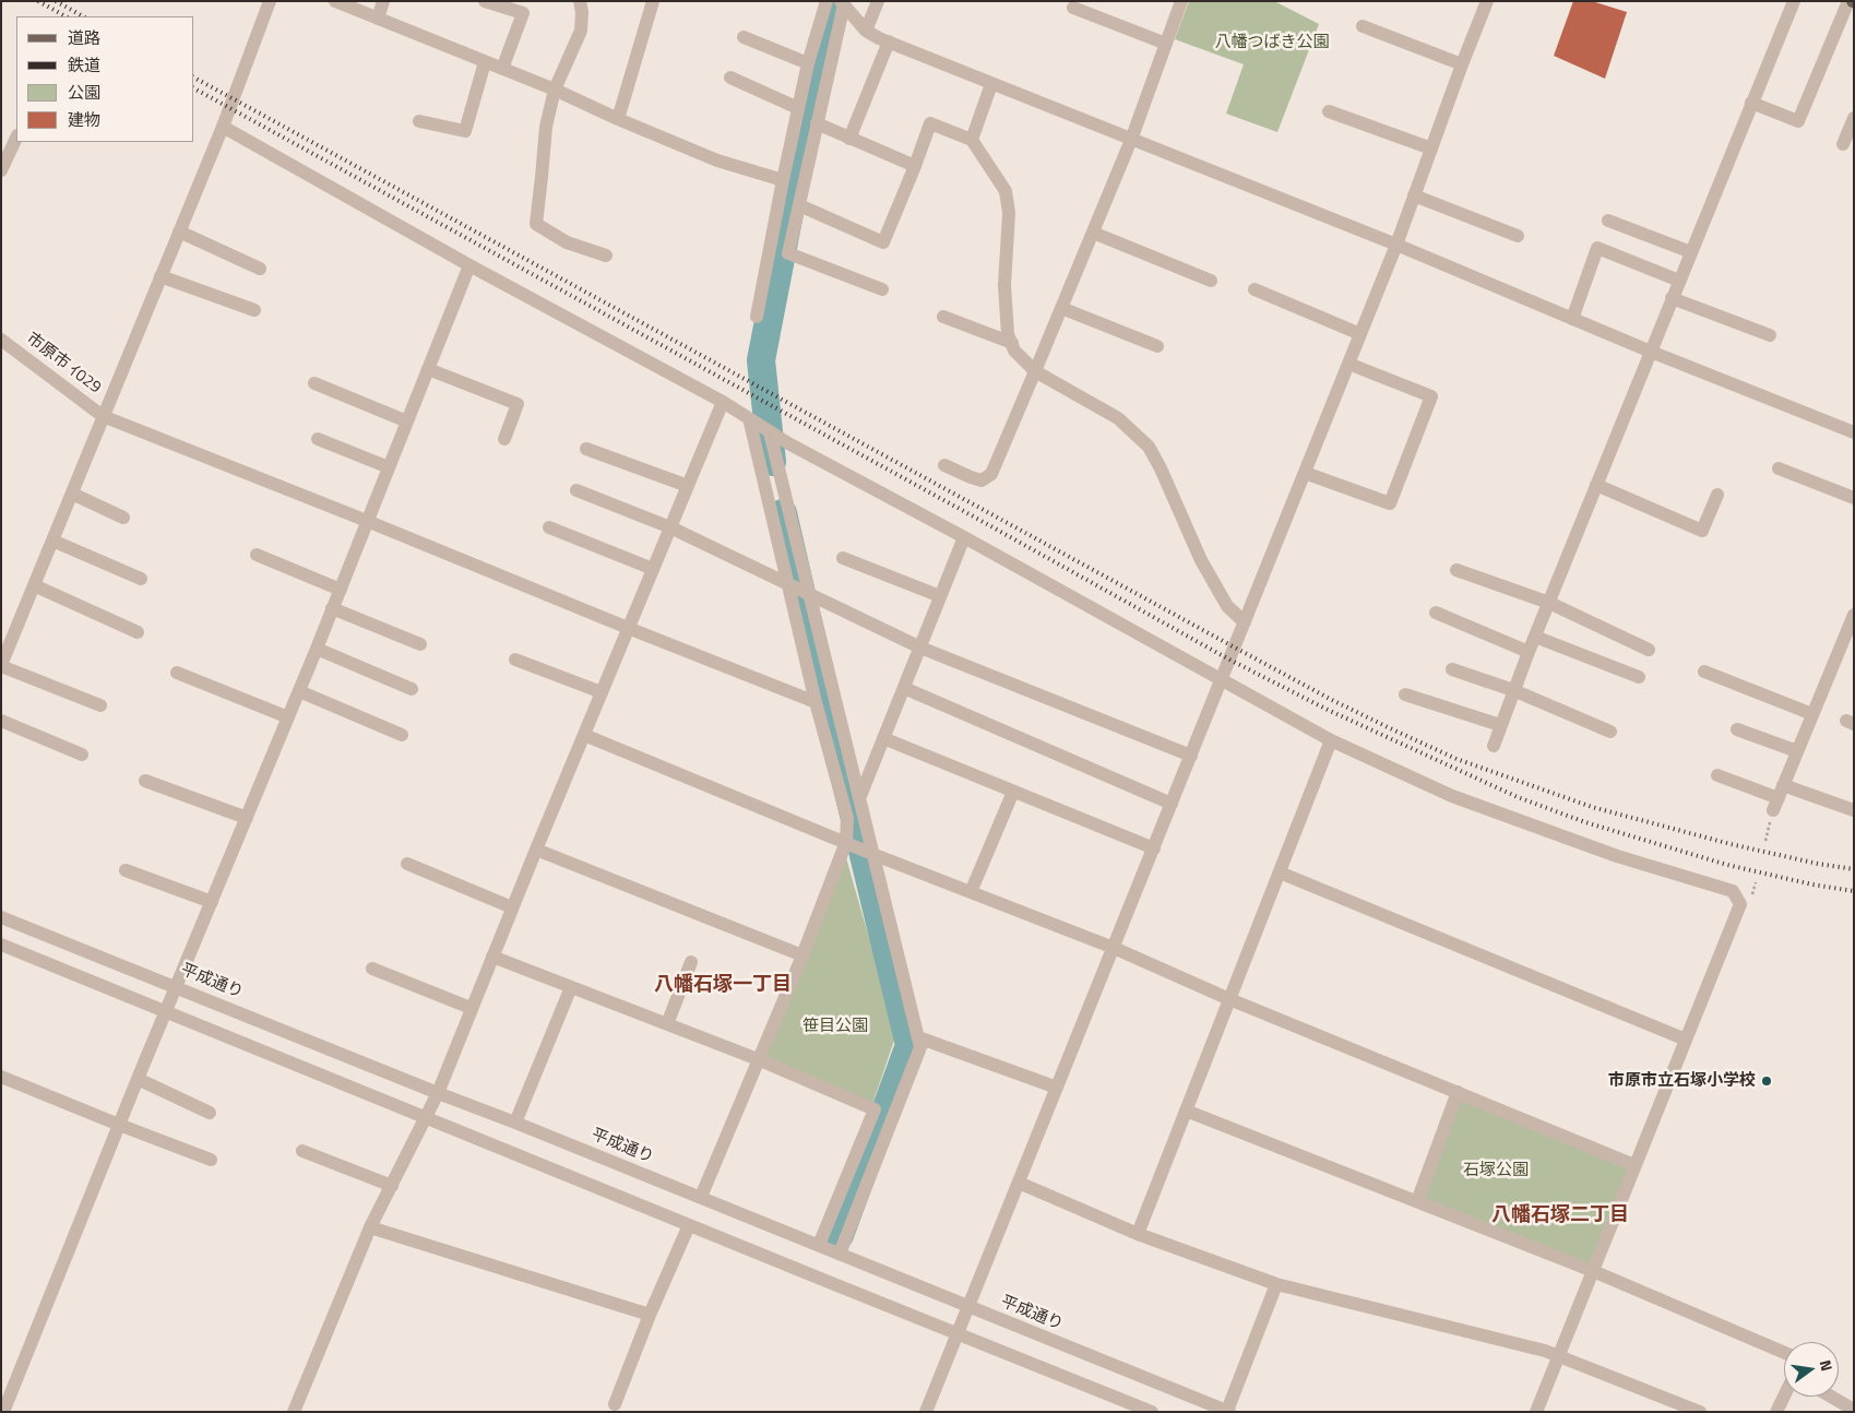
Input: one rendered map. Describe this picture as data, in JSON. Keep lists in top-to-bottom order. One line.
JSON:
{"streets":{"street":["市原市 ｲ029","平成通り"]},"districts":["八幡石塚一丁目","八幡石塚二丁目"],"parks":["八幡つばき公園","笹目公園","石塚公園"],"places":["市原市立石塚小学校"],"legend":["道路","鉄道","公園","建物"],"north":"right"}
